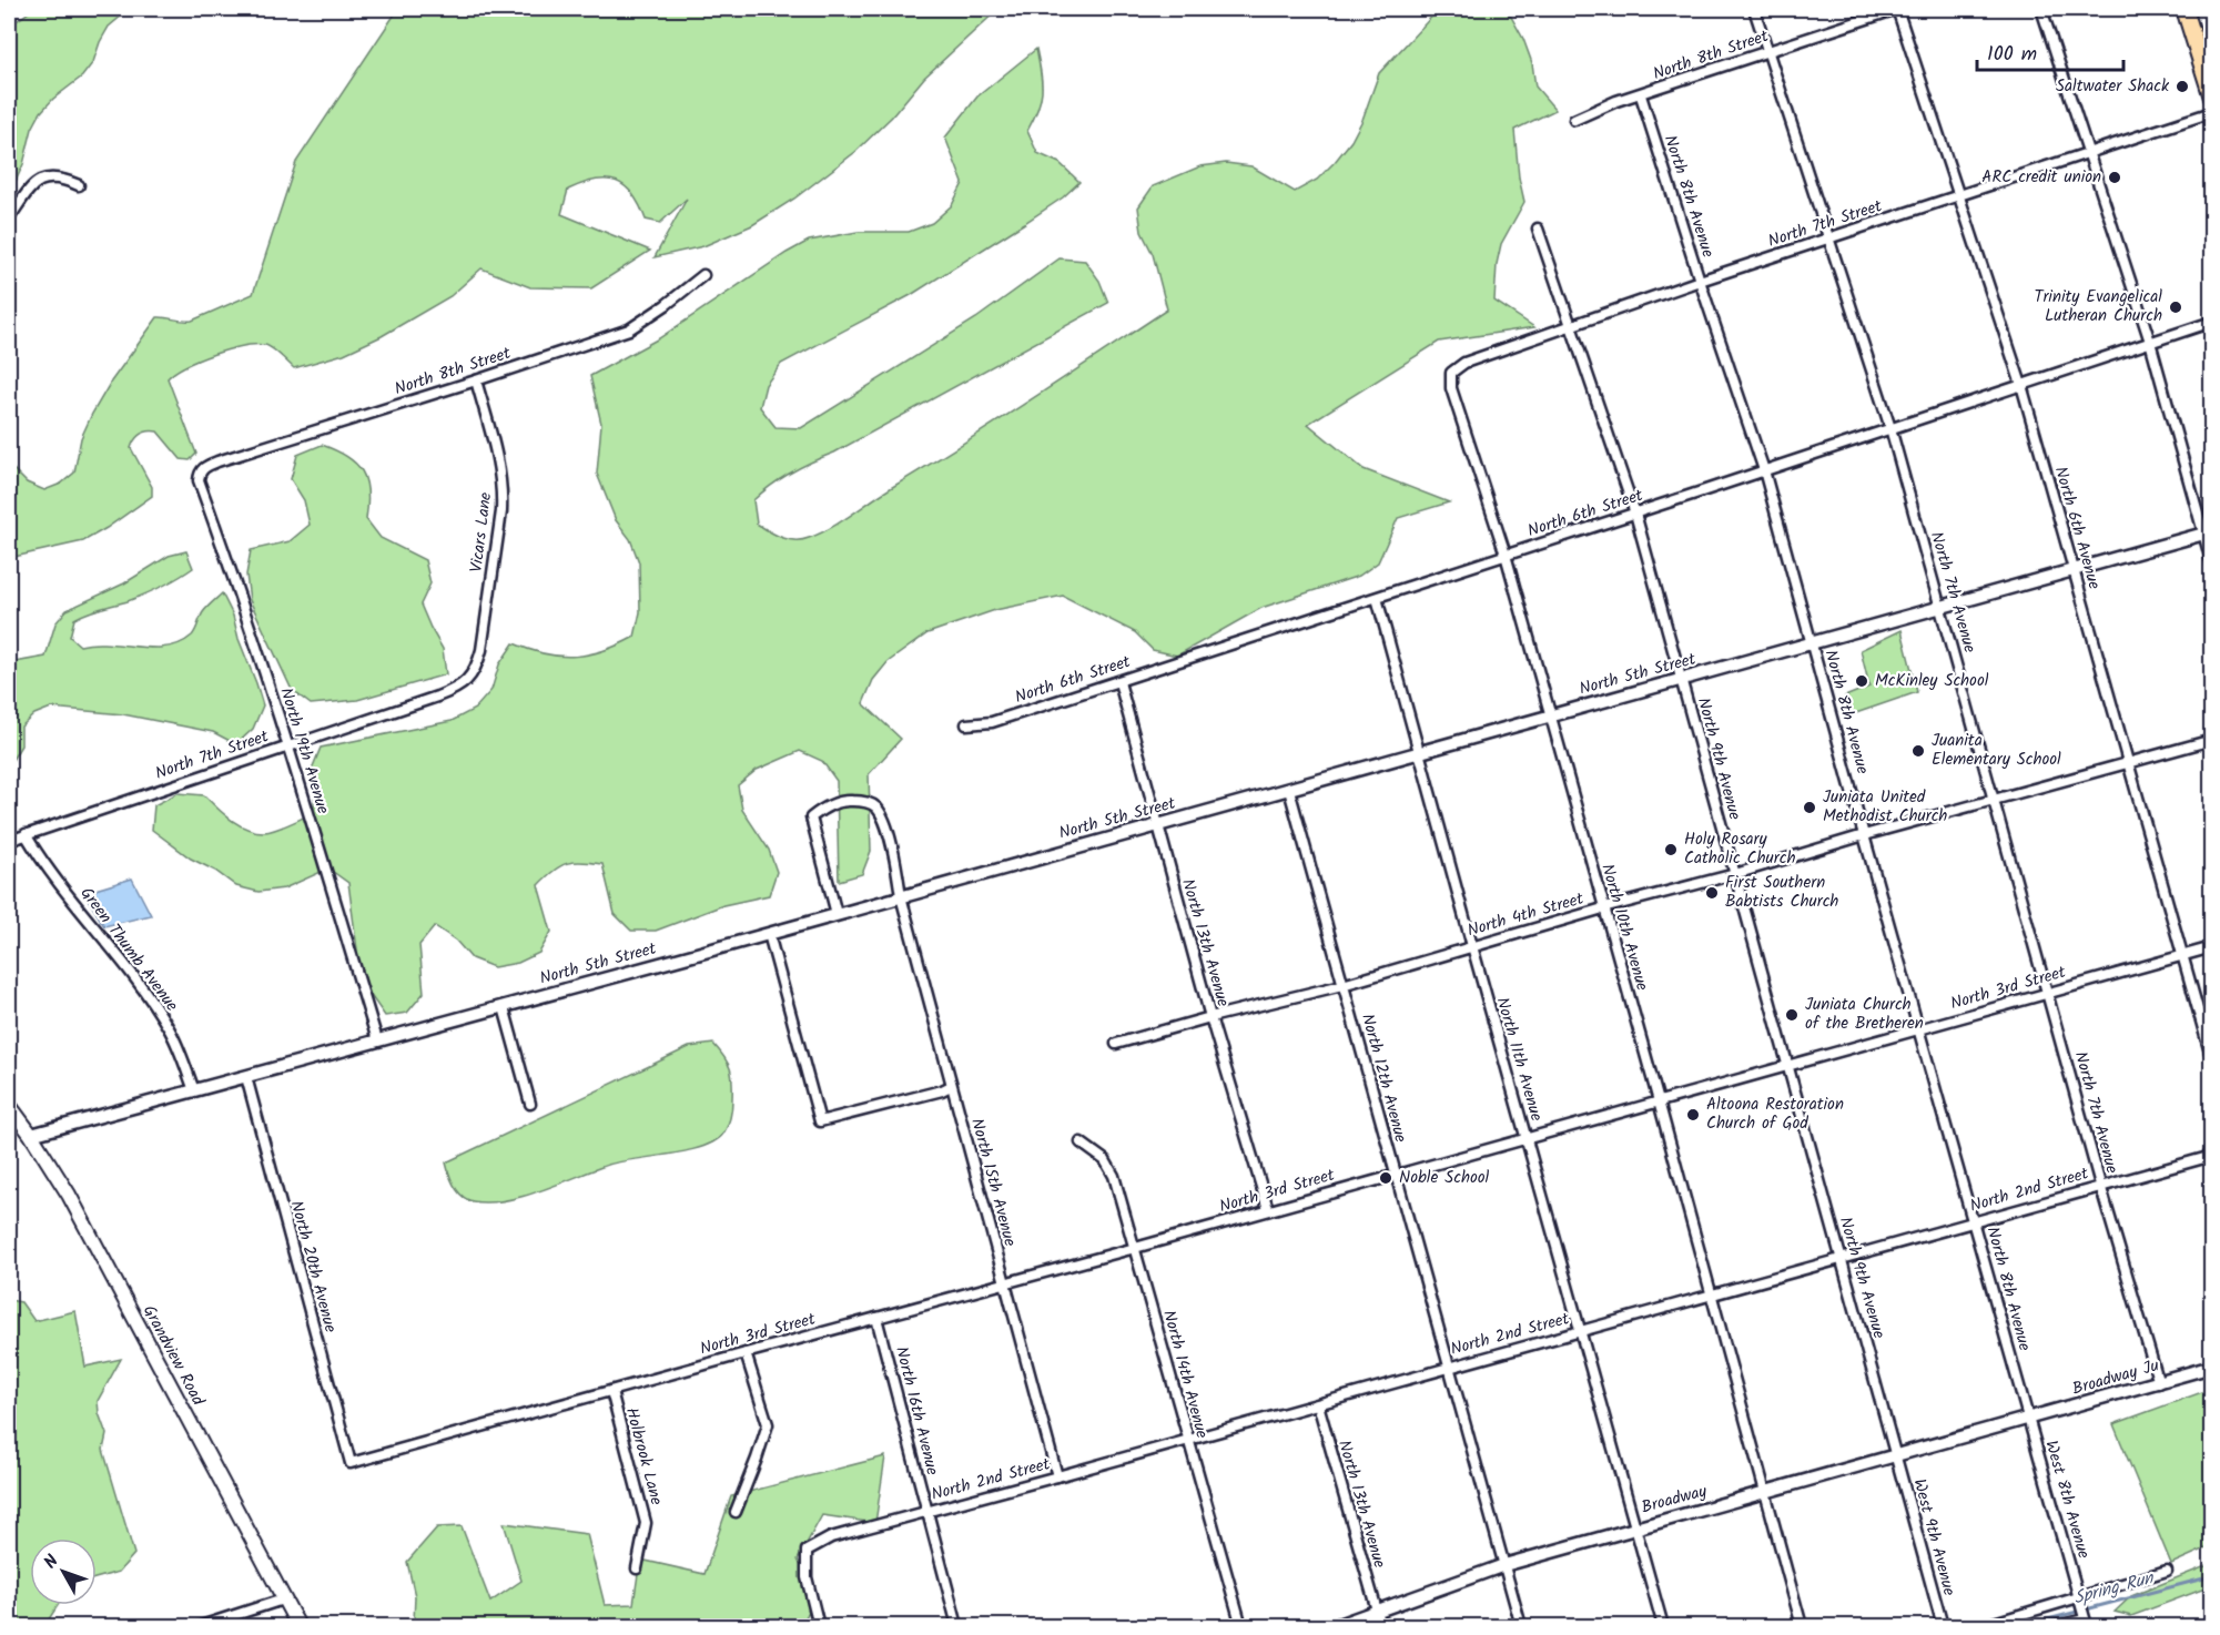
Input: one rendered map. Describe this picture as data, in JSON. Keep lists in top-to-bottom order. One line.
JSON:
{"streets":{"main road":["Grandview Road"],"street":["North 8th Street","North 8th Avenue","North 7th Street","North 6th Street","North 6th Avenue","Vicars Lane","North 7th Avenue","North 5th Street","North 19th Avenue","North 9th Avenue","North 4th Street","North 10th Avenue","North 13th Avenue","Green Thumb Avenue","North 3rd Street","North 11th Avenue","North 12th Avenue","North 15th Avenue","North 2nd Street","North 20th Avenue","North 14th Avenue","Broadway Ju","North 16th Avenue","Holbrook Lane","Broadway","West 8th Avenue","West 9th Avenue"]},"crossings":[["North 8th Street","North 8th Avenue"],["North 8th Street","North 6th Avenue"],["North 8th Street","Vicars Lane"],["North 8th Street","North 7th Avenue"],["North 8th Street","North 19th Avenue"],["North 8th Avenue","North 7th Street"],["North 8th Avenue","North 6th Street"],["North 8th Avenue","North 5th Street"],["North 8th Avenue","North 4th Street"],["North 8th Avenue","North 3rd Street"],["North 8th Avenue","North 2nd Street"],["North 8th Avenue","Broadway Ju"],["North 8th Avenue","Broadway"],["North 8th Avenue","West 8th Avenue"],["North 7th Street","North 6th Avenue"],["North 7th Street","Vicars Lane"],["North 7th Street","North 7th Avenue"],["North 7th Street","North 19th Avenue"],["North 7th Street","North 9th Avenue"],["North 7th Street","North 10th Avenue"],["North 7th Street","Green Thumb Avenue"],["North 6th Street","North 6th Avenue"],["North 6th Street","North 7th Avenue"],["North 6th Street","North 9th Avenue"],["North 6th Street","North 10th Avenue"],["North 6th Street","North 13th Avenue"],["North 6th Street","North 11th Avenue"],["North 6th Avenue","North 5th Street"],["North 6th Avenue","North 4th Street"],["North 6th Avenue","North 3rd Street"],["North 7th Avenue","North 5th Street"],["North 7th Avenue","North 4th Street"],["North 7th Avenue","North 3rd Street"],["North 7th Avenue","North 2nd Street"],["North 7th Avenue","Broadway Ju"],["North 5th Street","North 19th Avenue"],["North 5th Street","North 9th Avenue"],["North 5th Street","North 10th Avenue"],["North 5th Street","North 13th Avenue"],["North 5th Street","Green Thumb Avenue"],["North 5th Street","North 11th Avenue"],["North 5th Street","North 12th Avenue"],["North 5th Street","North 15th Avenue"],["North 5th Street","North 20th Avenue"],["North 5th Street","Grandview Road"],["North 9th Avenue","North 4th Street"],["North 9th Avenue","North 3rd Street"],["North 9th Avenue","North 2nd Street"],["North 9th Avenue","Broadway"],["North 9th Avenue","West 9th Avenue"],["North 4th Street","North 10th Avenue"],["North 4th Street","North 13th Avenue"],["North 4th Street","North 11th Avenue"],["North 4th Street","North 12th Avenue"],["North 10th Avenue","North 3rd Street"],["North 10th Avenue","North 2nd Street"],["North 10th Avenue","Broadway"],["North 13th Avenue","North 3rd Street"],["North 13th Avenue","North 2nd Street"],["North 13th Avenue","Broadway"],["North 3rd Street","North 11th Avenue"],["North 3rd Street","North 12th Avenue"],["North 3rd Street","North 15th Avenue"],["North 3rd Street","North 20th Avenue"],["North 3rd Street","North 14th Avenue"],["North 3rd Street","North 16th Avenue"],["North 3rd Street","Holbrook Lane"],["North 11th Avenue","North 2nd Street"],["North 11th Avenue","Broadway"],["North 12th Avenue","North 2nd Street"],["North 12th Avenue","Broadway"],["North 15th Avenue","North 2nd Street"],["North 2nd Street","North 14th Avenue"],["North 2nd Street","North 16th Avenue"],["Broadway Ju","Broadway"],["Broadway Ju","West 8th Avenue"],["Broadway","West 8th Avenue"],["Broadway","West 9th Avenue"]],"water":["Spring Run"],"places":["Saltwater Shack","ARC credit union","Trinity Evangelical Lutheran Church","McKinley School","Juanita Elementary School","Juniata United Methodist Church","Holy Rosary Catholic Church","First Southern Babtists Church","Juniata Church of the Bretheren","Altoona Restoration Church of God","Noble School"],"scale_bar":"100 m","north":"top left"}
